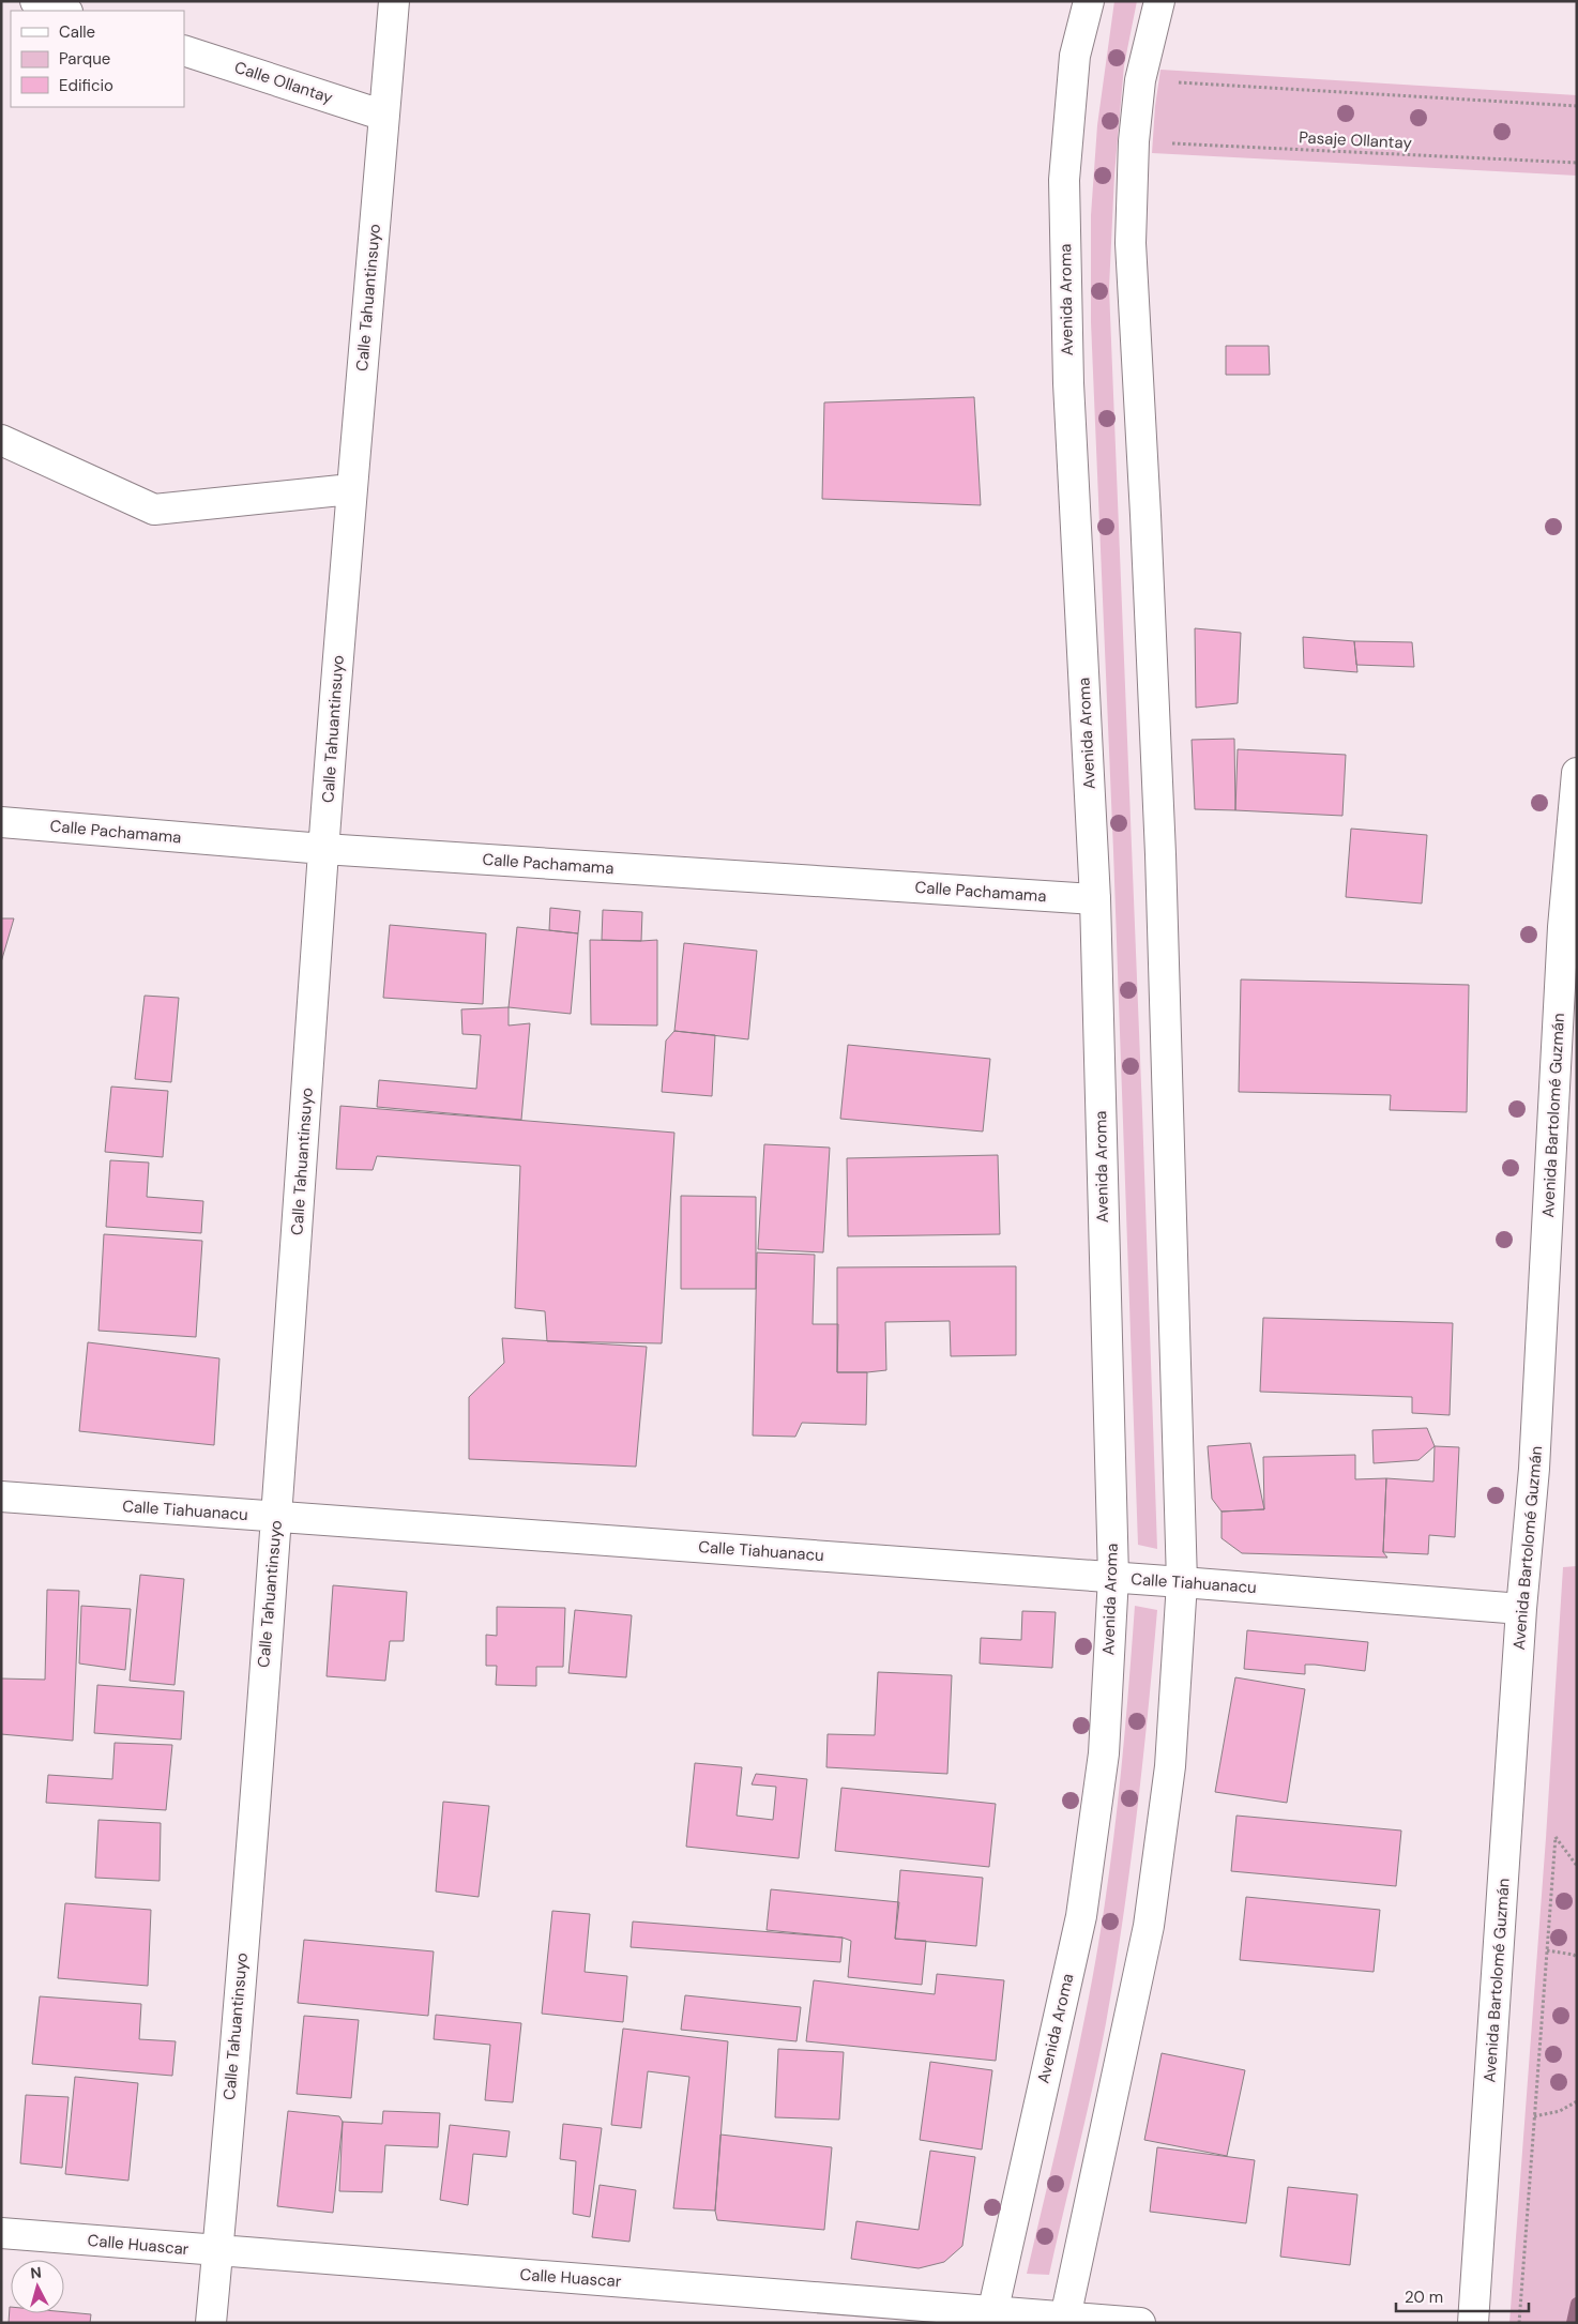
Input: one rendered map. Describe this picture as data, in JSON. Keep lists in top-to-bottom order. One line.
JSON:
{"streets":{"street":["Calle Ollantay","Calle Tahuantinsuyo","Avenida Aroma","Calle Pachamama","Avenida Bartolomé Guzmán","Calle Tiahuanacu","Calle Huascar"],"path":["Pasaje Ollantay"]},"crossings":[["Calle Ollantay","Calle Tahuantinsuyo"],["Calle Tahuantinsuyo","Calle Pachamama"],["Calle Tahuantinsuyo","Calle Tiahuanacu"],["Calle Tahuantinsuyo","Calle Huascar"],["Avenida Aroma","Calle Pachamama"],["Avenida Aroma","Calle Tiahuanacu"],["Avenida Aroma","Calle Huascar"],["Avenida Bartolomé Guzmán","Calle Tiahuanacu"]],"legend":["Calle","Parque","Edificio"],"scale_bar":"20 m","north":"top"}
